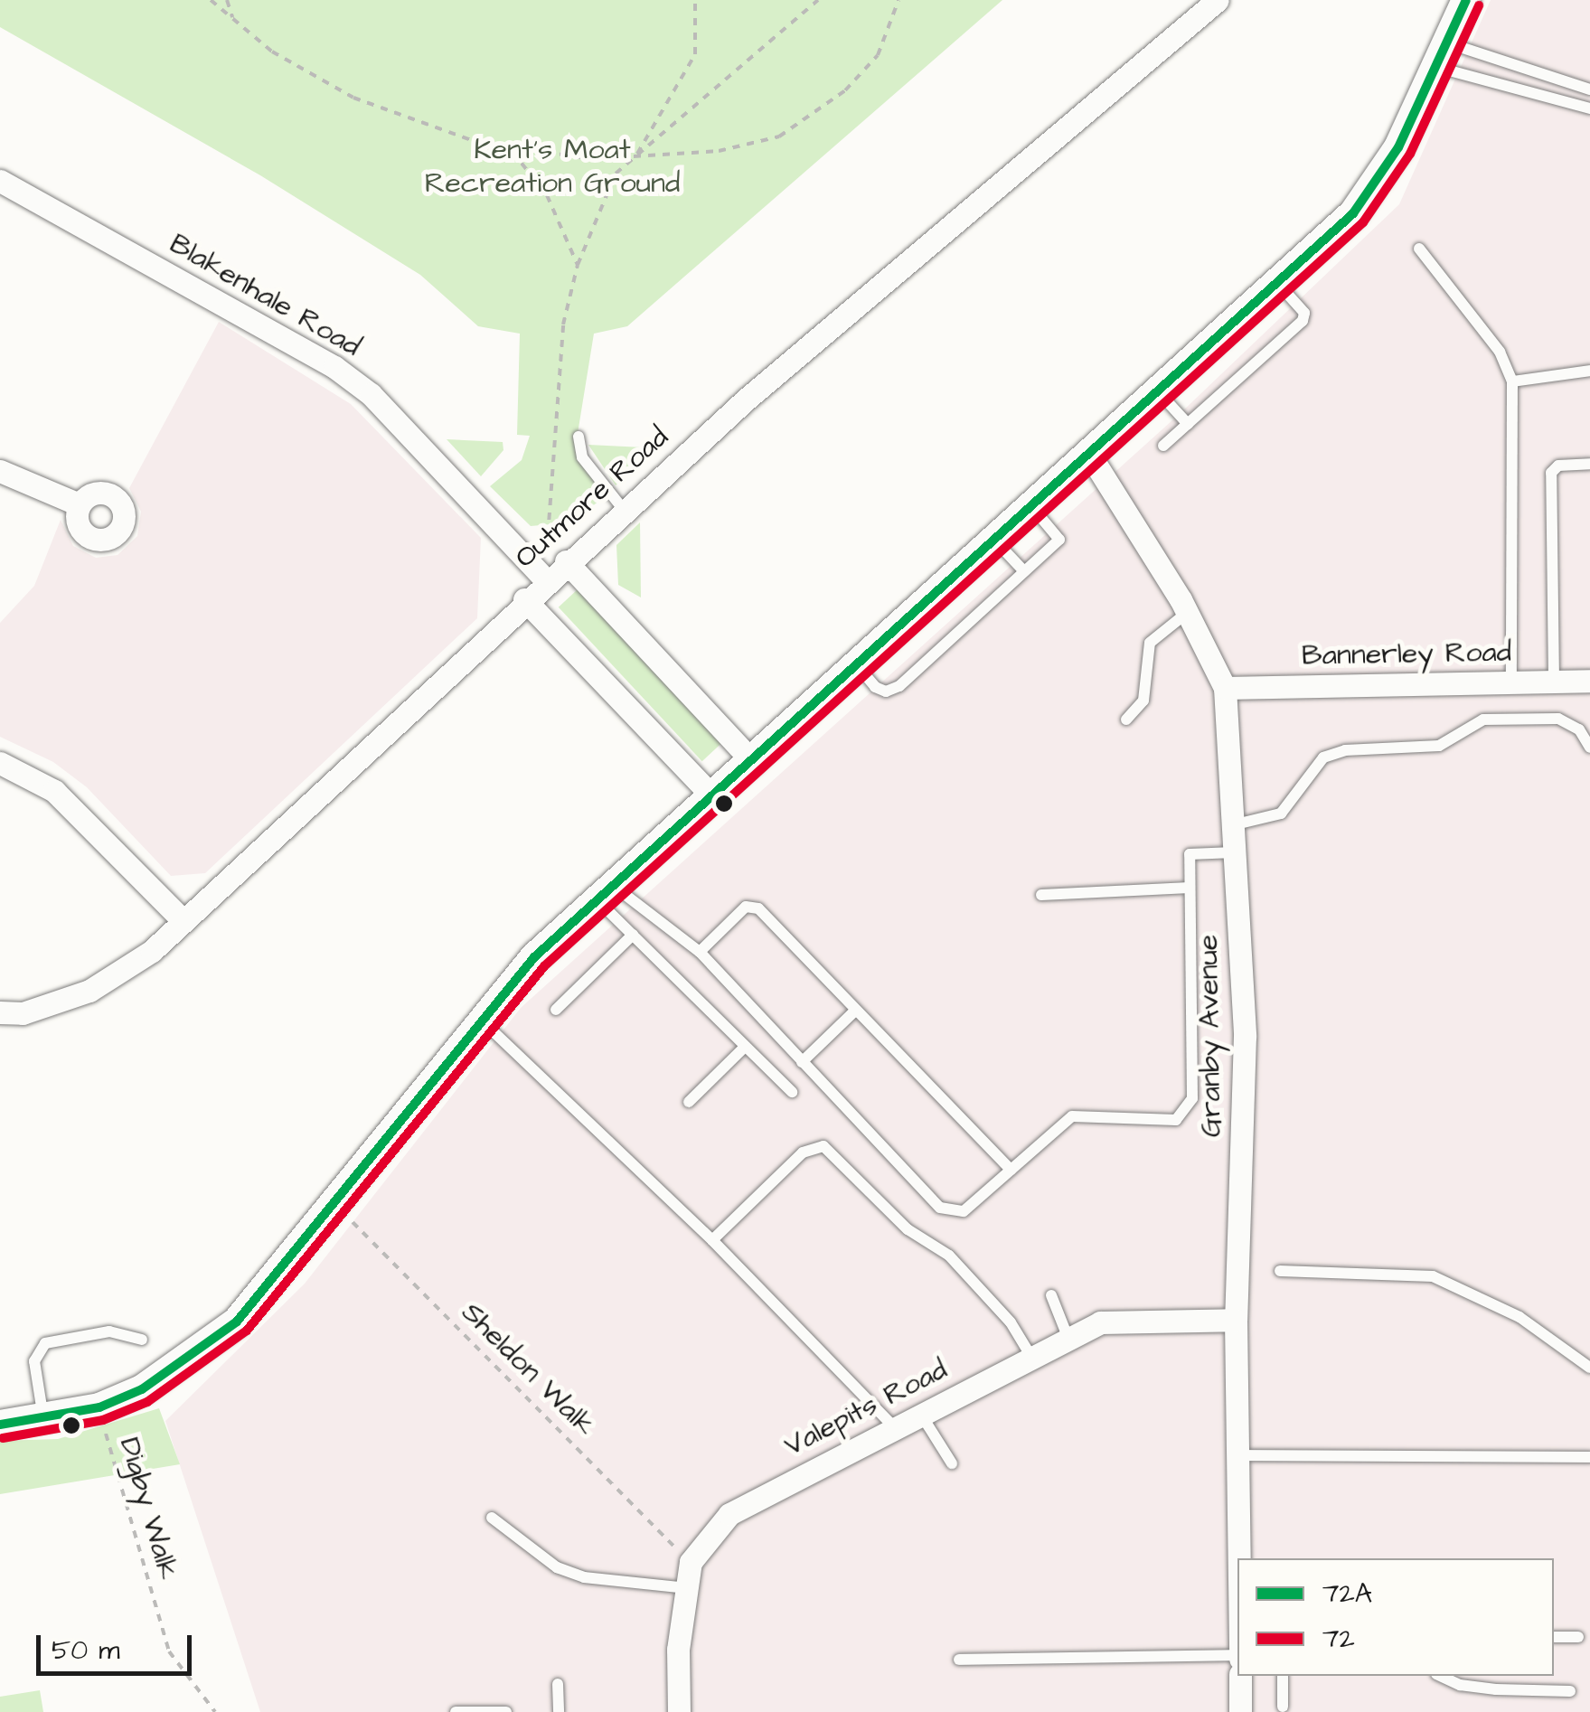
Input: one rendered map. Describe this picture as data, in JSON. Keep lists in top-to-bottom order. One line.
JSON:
{"streets":{"street":["Blakenhale Road","Outmore Road","Bannerley Road","Granby Avenue","Valepits Road"],"path":["Sheldon Walk","Digby Walk"]},"crossings":[["Blakenhale Road","Outmore Road"],["Bannerley Road","Granby Avenue"],["Granby Avenue","Valepits Road"],["Sheldon Walk","Valepits Road"]],"parks":["Kent's Moat Recreation Ground"],"lines":["transit line 72A","transit line 72"],"legend":["72A","72"],"scale_bar":"50 m"}
